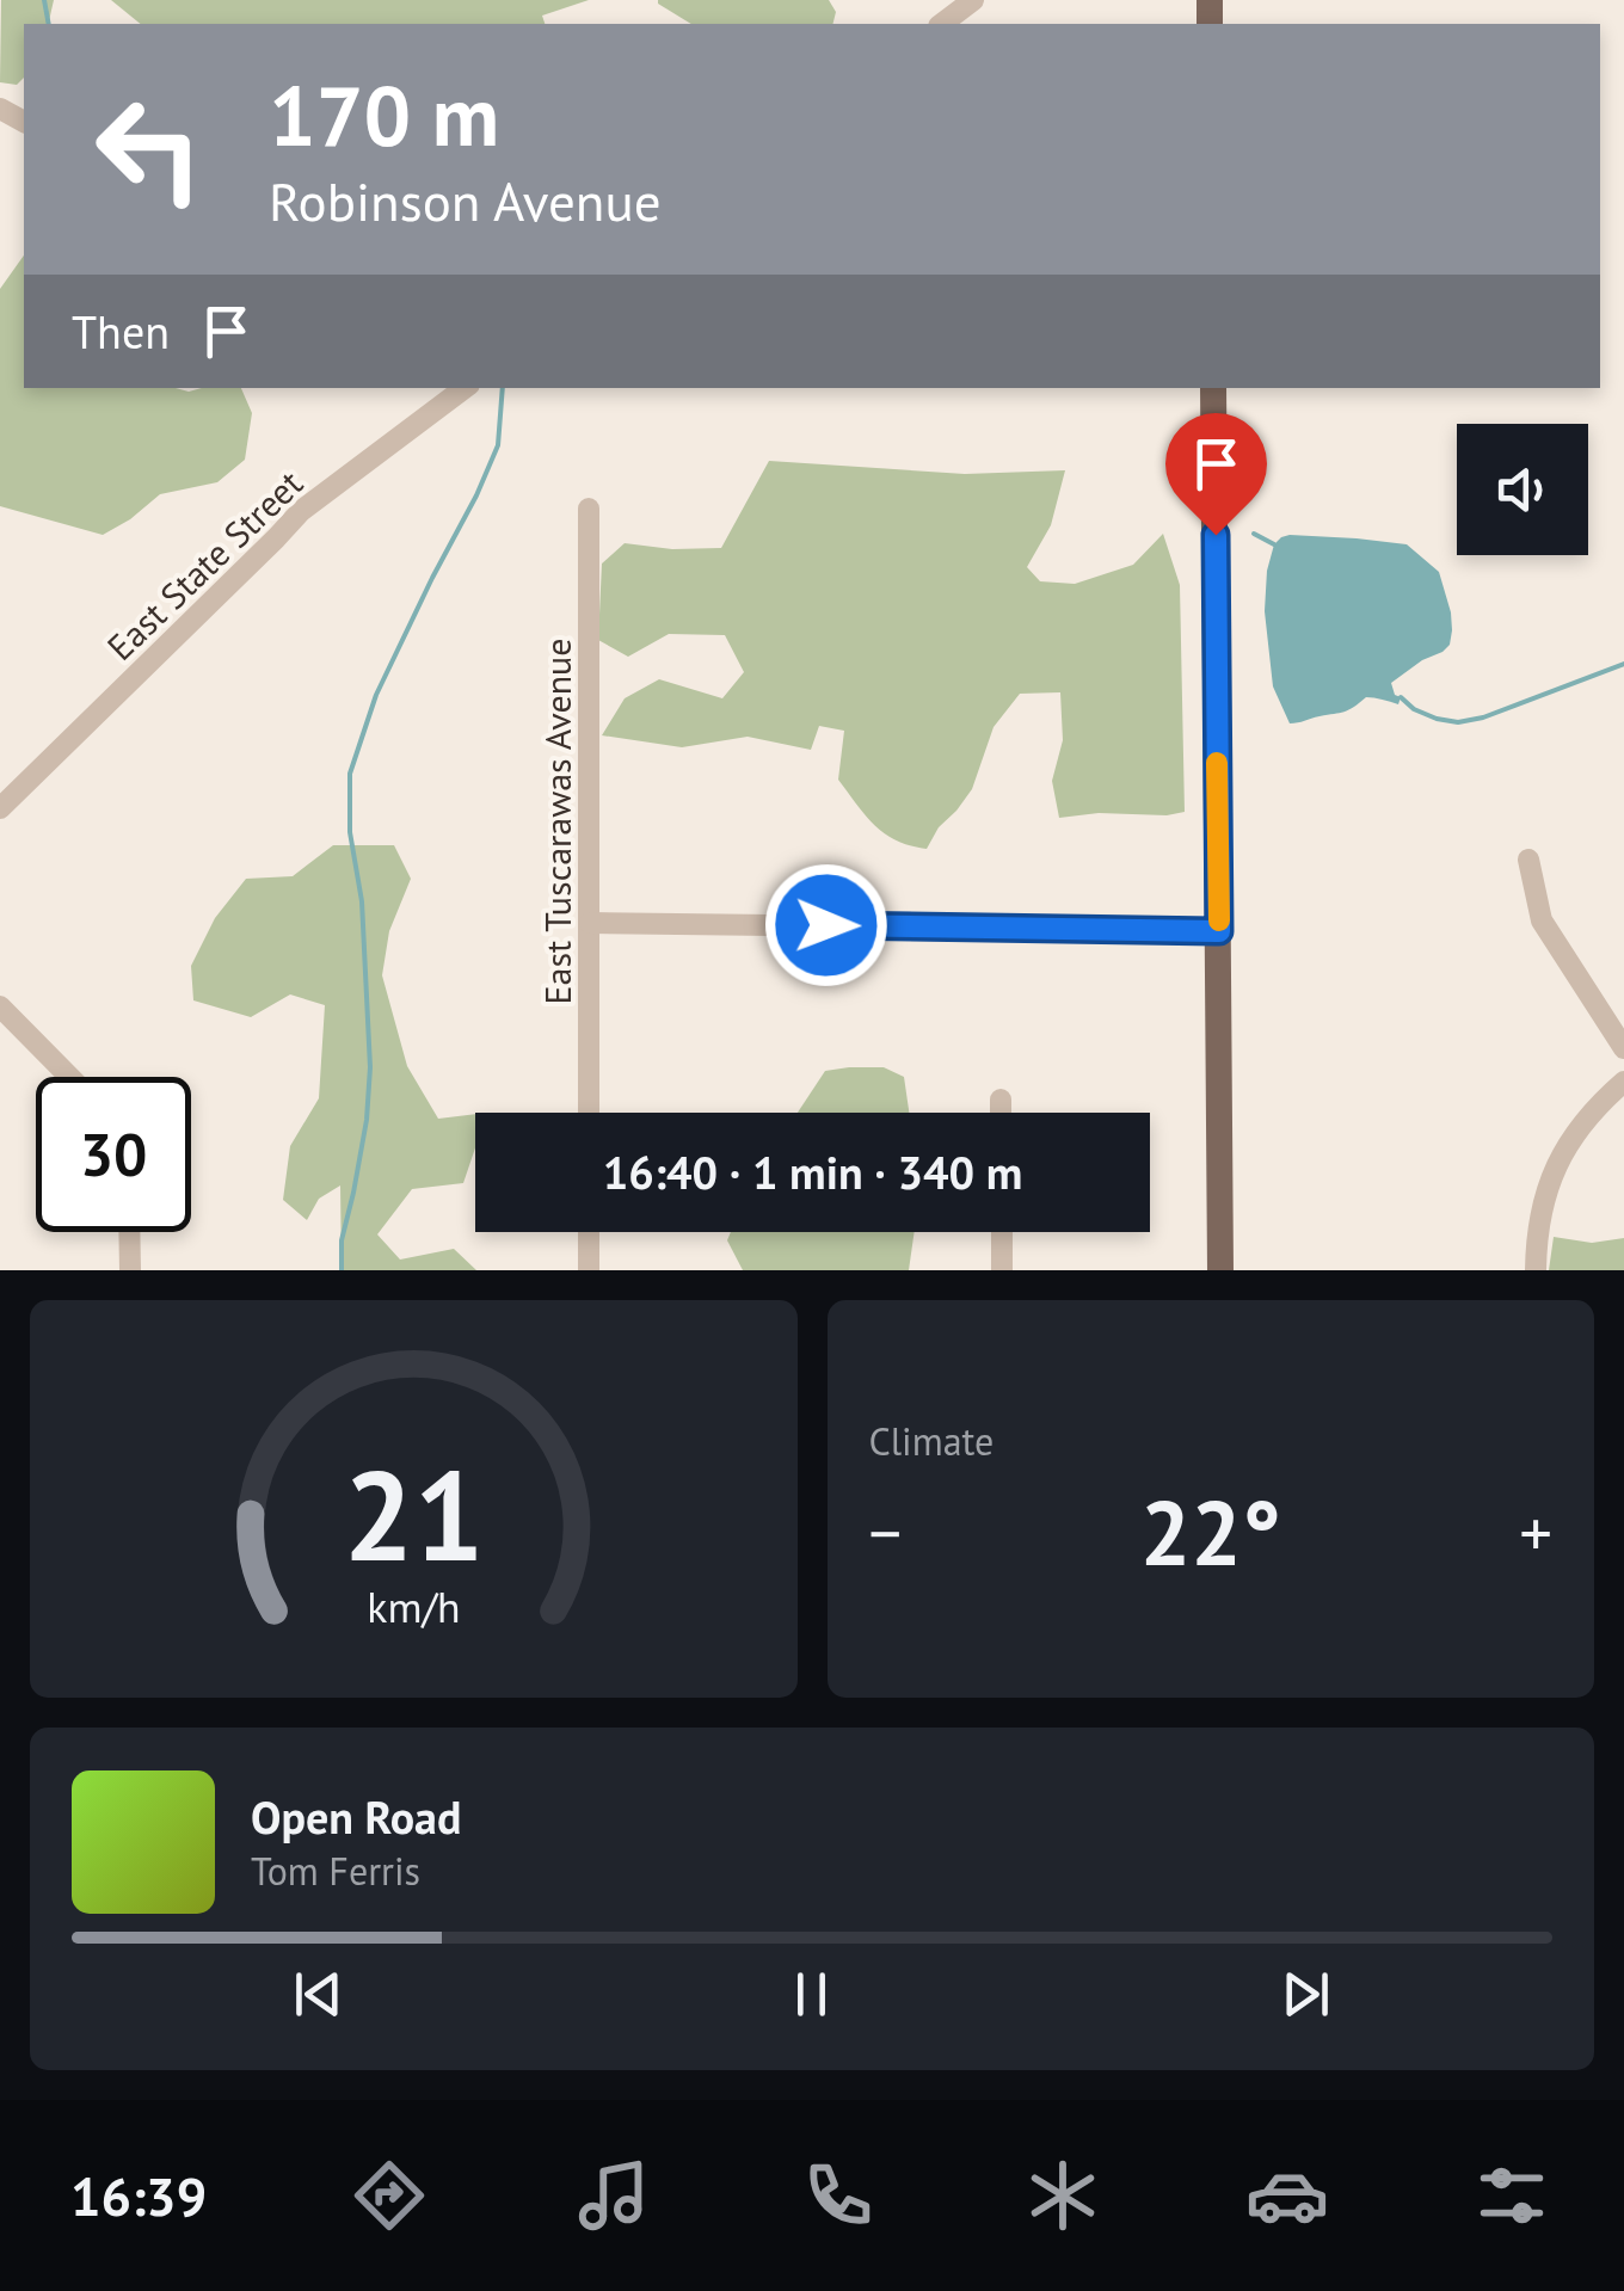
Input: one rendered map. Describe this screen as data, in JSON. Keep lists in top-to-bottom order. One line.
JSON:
{"streets":{"street":["East State Street","East Tuscarawas Avenue"]},"page":{"turn":["170 m","Robinson Avenue"],"then":"Then","limit":"30","trip":"16:40 · 1 min · 340 m","tile":"Climate","heat":["−","22°","+"],"song":["Open Road","Tom Ferris"],"tabs":"16:39","gauge":["21","km/h"]}}
